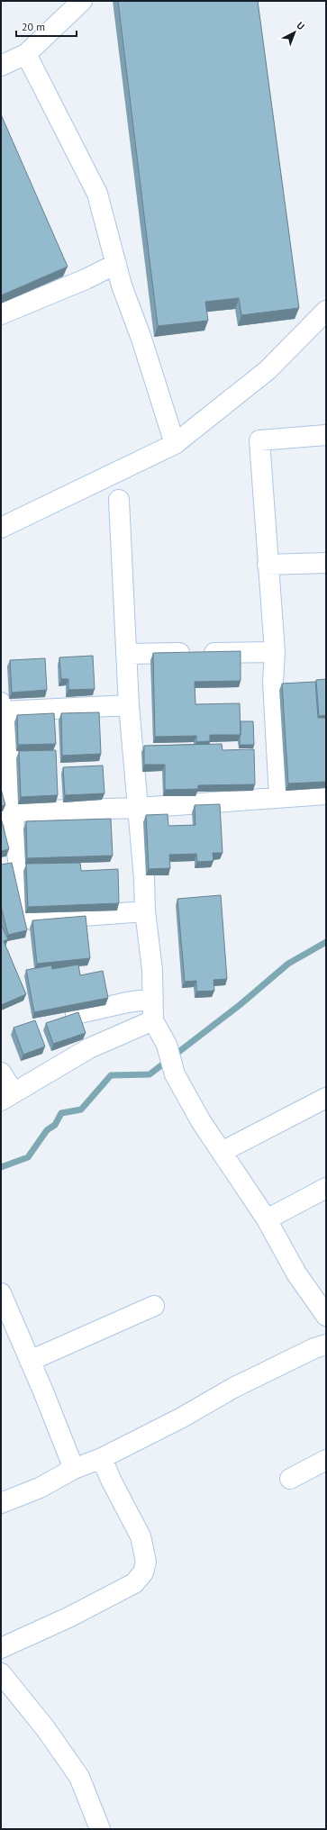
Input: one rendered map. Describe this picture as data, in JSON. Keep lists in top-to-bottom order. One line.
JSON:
{"scale_bar":"20 m","north":"top right"}
